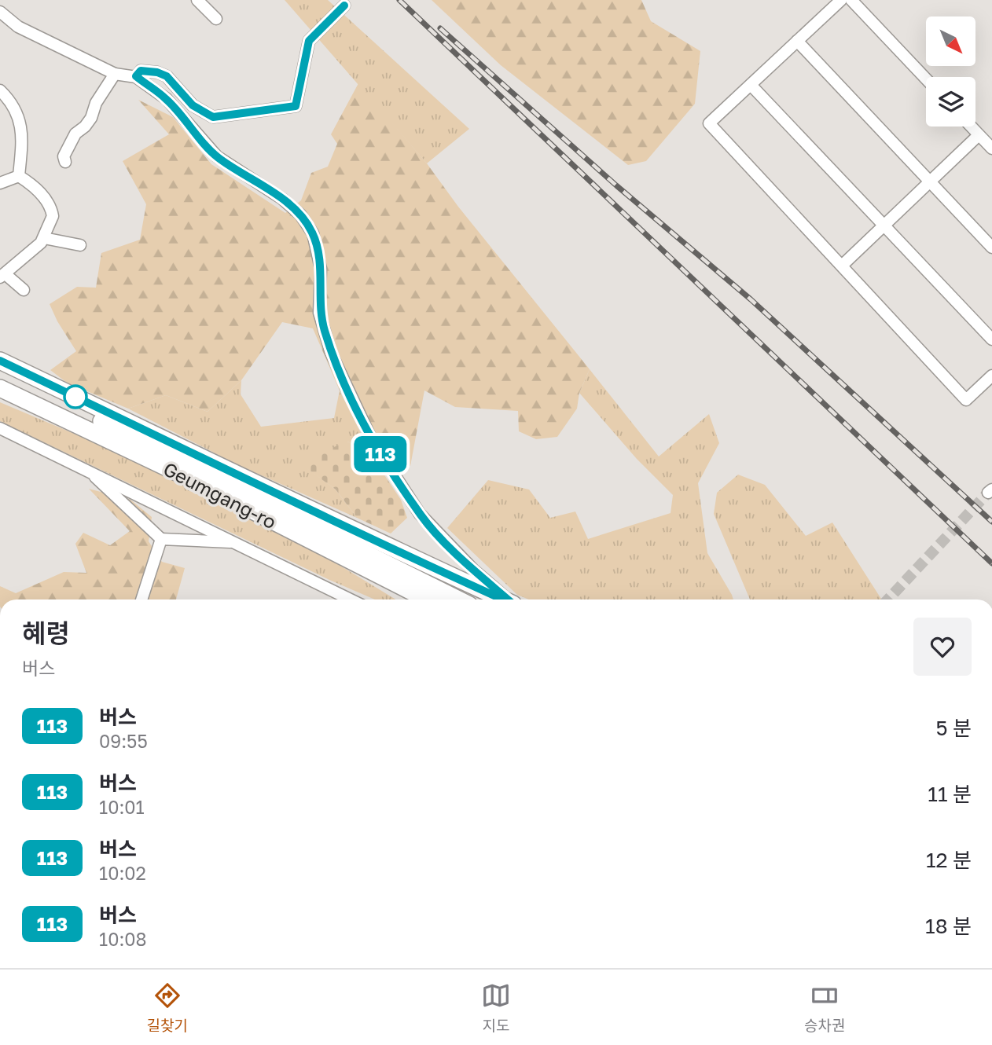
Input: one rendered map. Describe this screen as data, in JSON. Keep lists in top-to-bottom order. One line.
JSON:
{"streets":{"highway":["Geumgang-ro"]},"lines":["bus line 113"],"north":"bottom right","page":{"on_map":"113","heading":["혜령","버스"],"list":[{"mark":"113","name":"버스","note":"09:55","value":"5 분"},{"mark":"113","name":"버스","note":"10:01","value":"11 분"},{"mark":"113","name":"버스","note":"10:02","value":"12 분"},{"mark":"113","name":"버스","note":"10:08","value":"18 분"}],"tabs":["길찾기","지도","승차권"]}}
